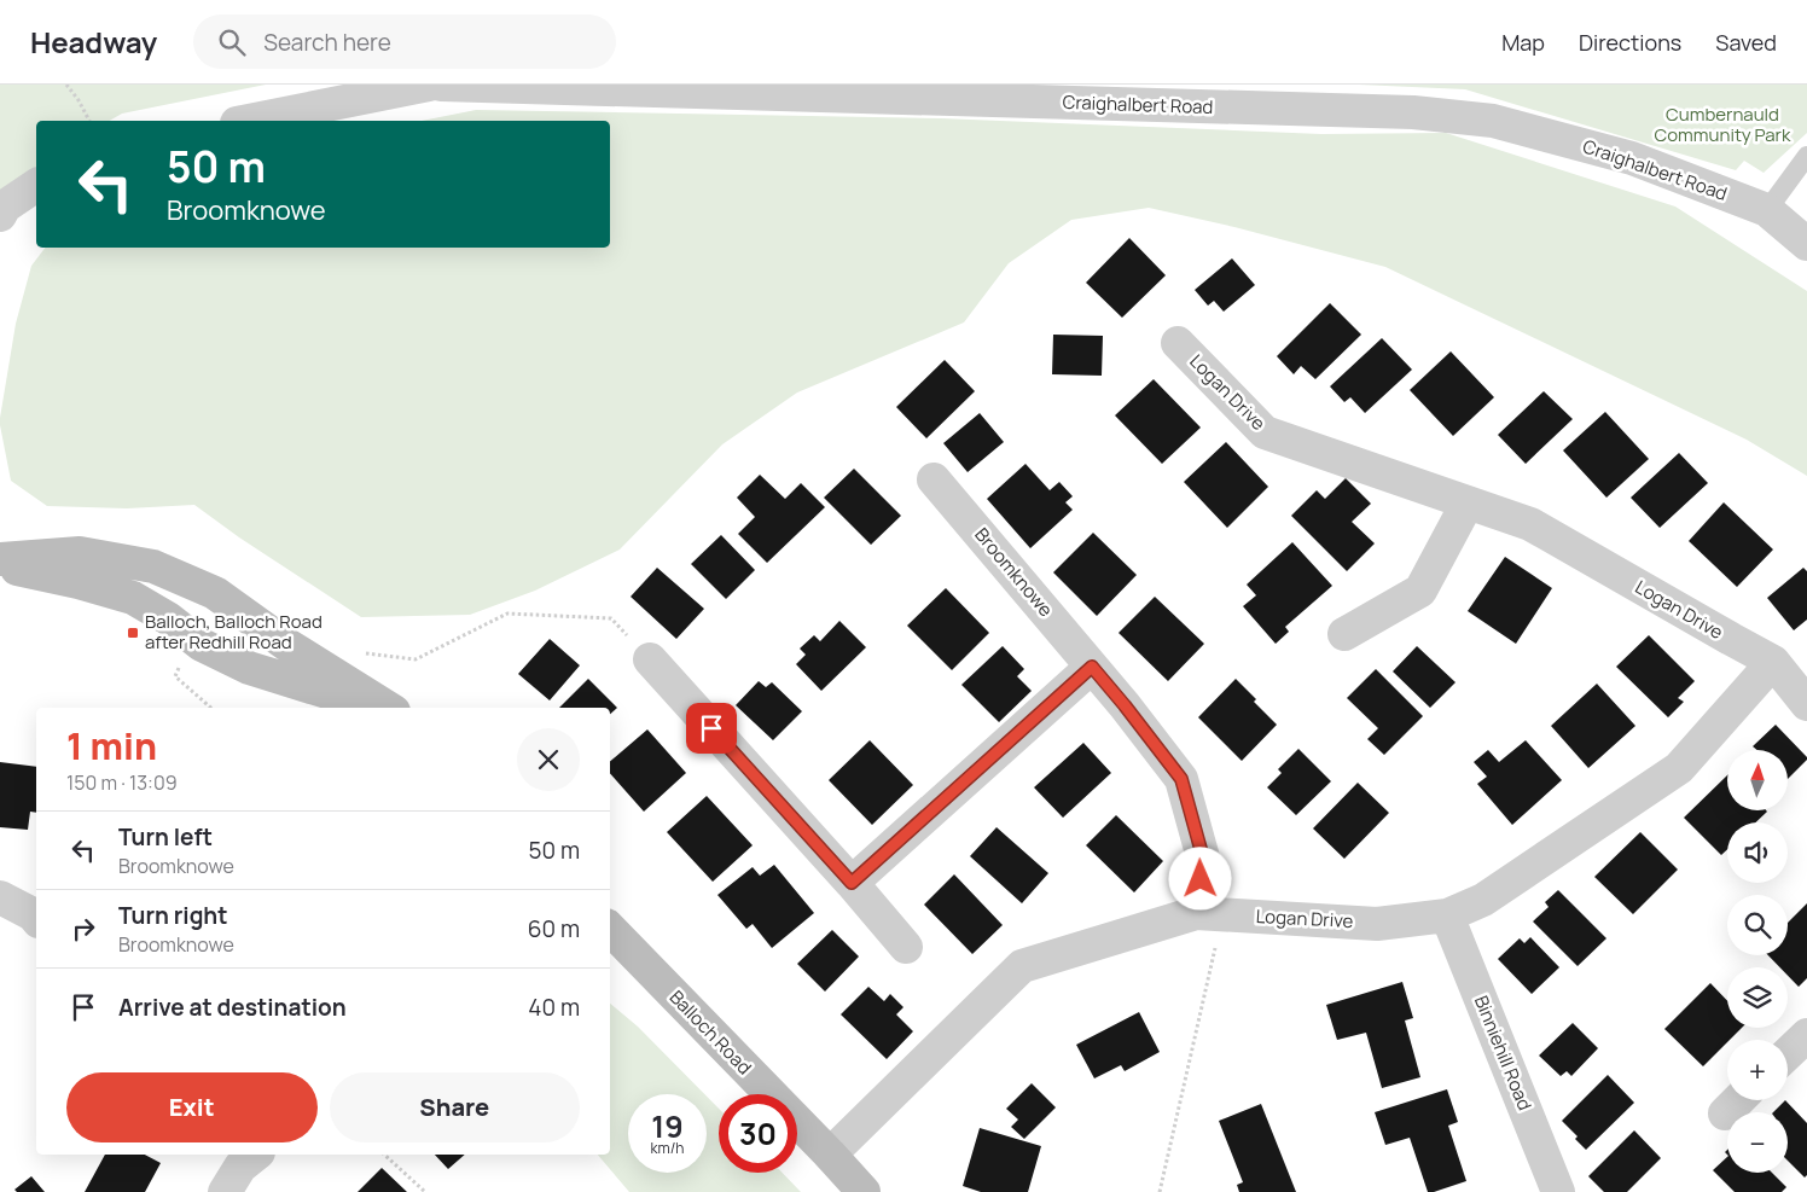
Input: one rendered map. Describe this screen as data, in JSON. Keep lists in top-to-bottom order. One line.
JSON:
{"streets":{"street":["Craighalbert Road","Logan Drive","Broomknowe","Balloch Road","Binniehill Road"]},"crossings":[["Logan Drive","Broomknowe"],["Logan Drive","Balloch Road"],["Logan Drive","Binniehill Road"]],"parks":["Cumbernauld Community Park"],"places":{"transit":["Balloch, Balloch Road after Redhill Road"]},"north":"top","page":{"header":"Headway","search":"Search here","nav":["Map","Directions","Saved"],"turn":["50 m","Broomknowe"],"heading":["1 min","150 m · 13:09"],"map_buttons":["+","−"],"list":[{"name":"Turn left","note":"Broomknowe","value":"50 m"},{"name":"Turn right","note":"Broomknowe","value":"60 m"},{"name":"Arrive at destination","value":"40 m"}],"buttons":["Exit","Share"],"speed":"19 km/h","limit":"30"}}
